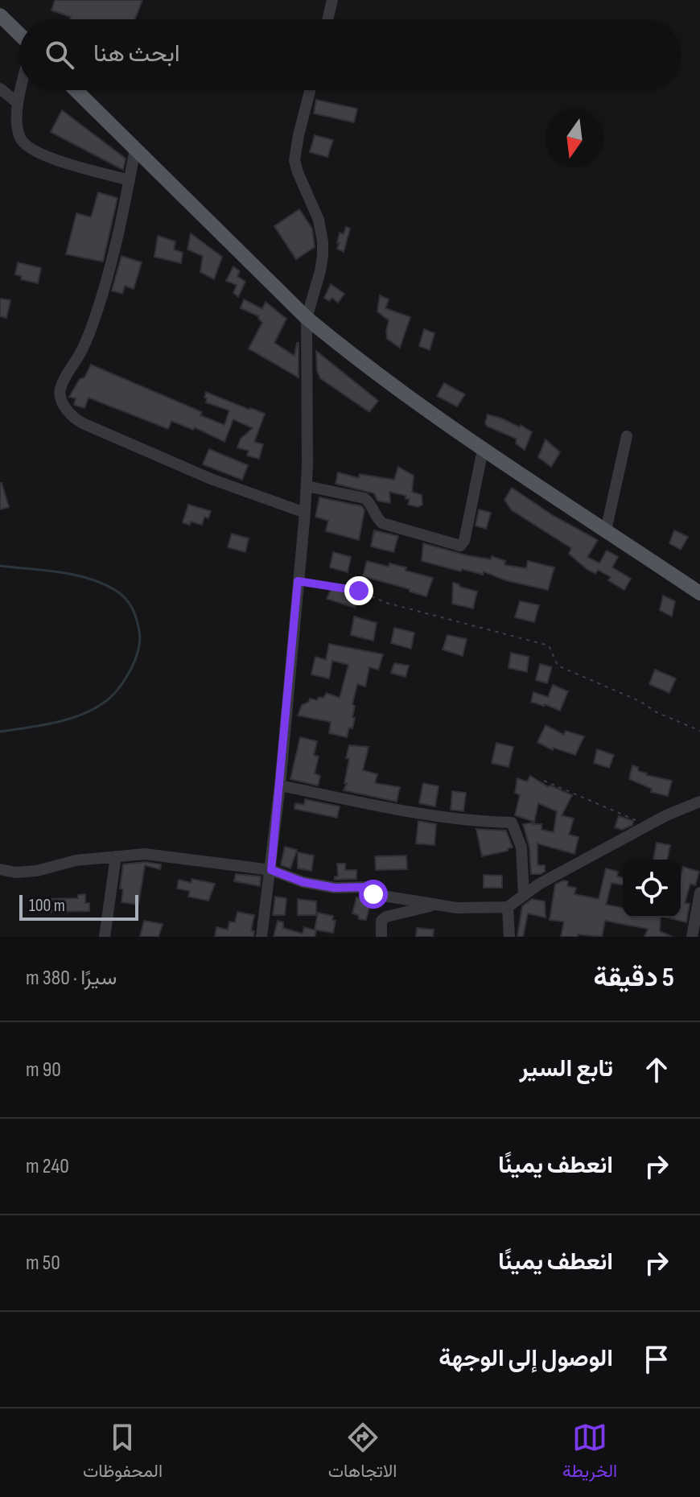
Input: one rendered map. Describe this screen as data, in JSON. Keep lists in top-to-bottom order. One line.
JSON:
{"scale_bar":"100 m","north":"bottom","page":{"search":"ابحث هنا","scale":"100 m","heading":["5 دقيقة","سيرًا · 380 m"],"list":[["تابع السير","90 m"],["انعطف يمينًا","240 m"],["انعطف يمينًا","50 m"],"الوصول إلى الوجهة"],"nav":["الخريطة","الاتجاهات","المحفوظات"]}}
